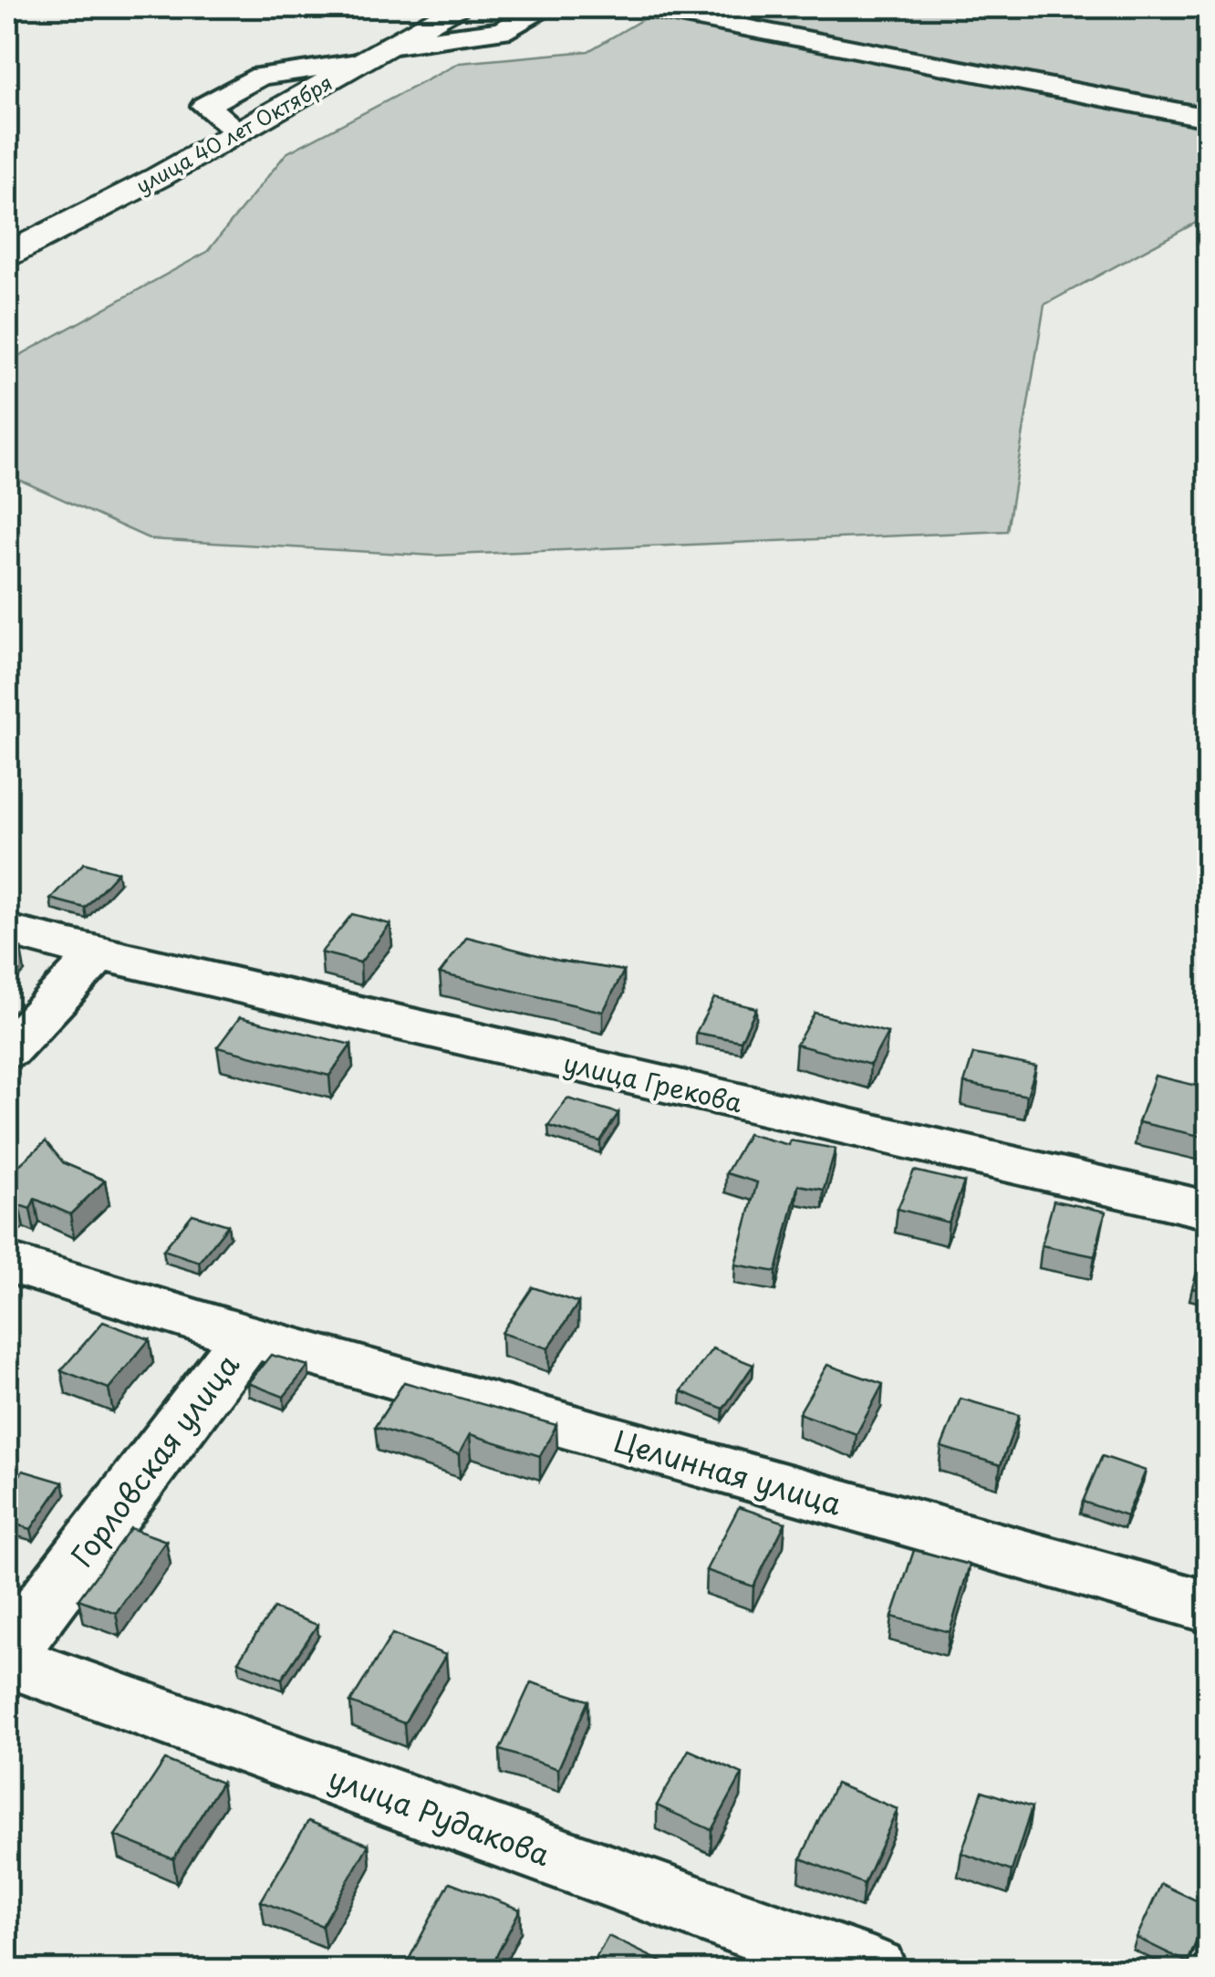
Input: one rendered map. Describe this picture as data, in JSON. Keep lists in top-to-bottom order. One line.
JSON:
{"streets":{"main road":["улица 40 лет Октября"],"street":["улица Грекова","Горловская улица","Целинная улица","улица Рудакова"]},"crossings":[["Горловская улица","Целинная улица"]]}
